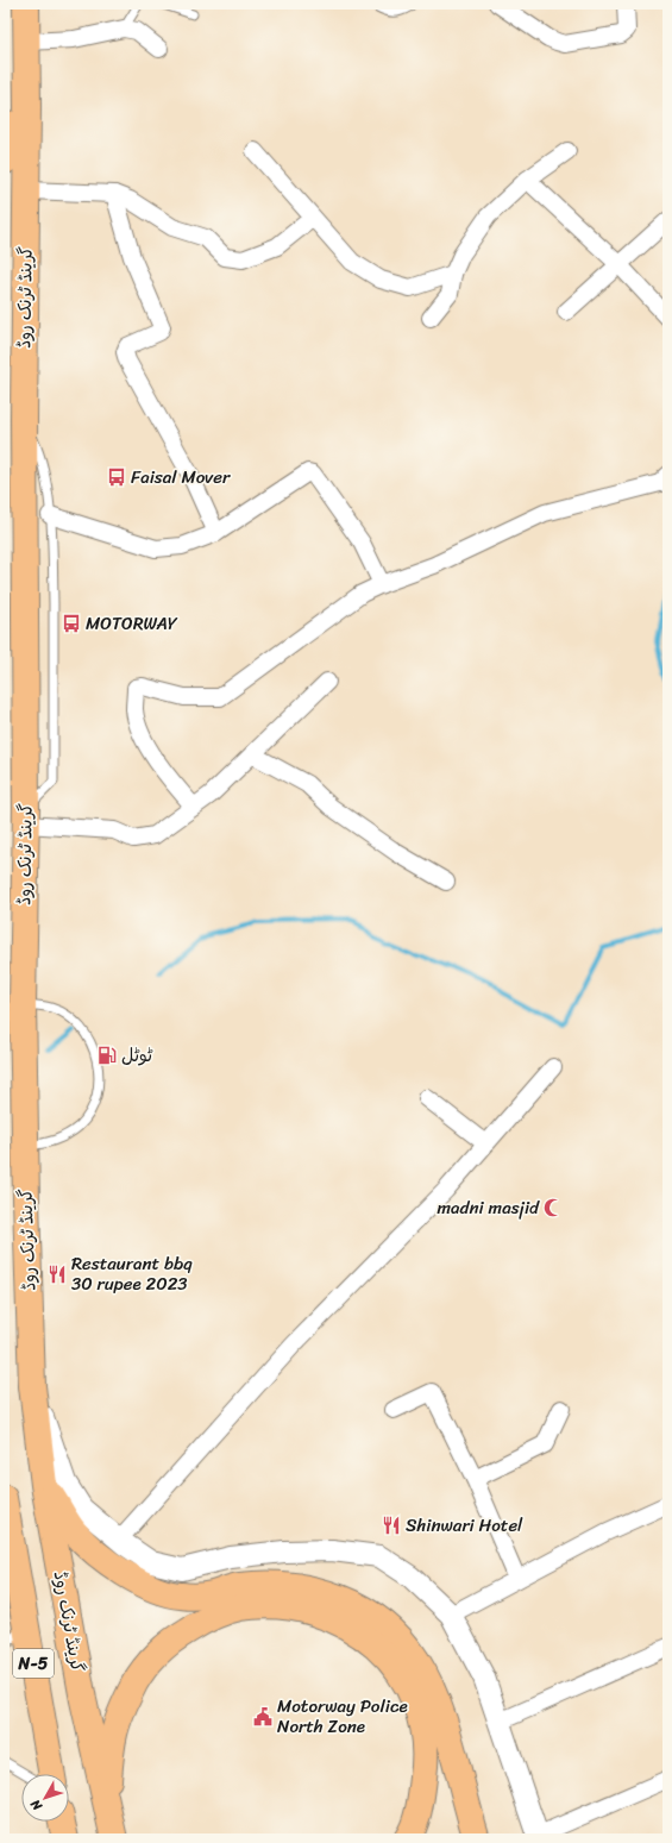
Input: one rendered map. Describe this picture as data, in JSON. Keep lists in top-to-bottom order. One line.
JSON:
{"streets":{"highway":["گرینڈ ٹرنک روڈ","N-5"]},"places":{"bus stop":["Faisal Mover","MOTORWAY"],"fuel station":["ٹوٹل"],"mosque":["madni masjid"],"restaurant":["Restaurant bbq 30 rupee 2023","Shinwari Hotel"],"public building":["Motorway Police North Zone"]},"north":"bottom left"}
